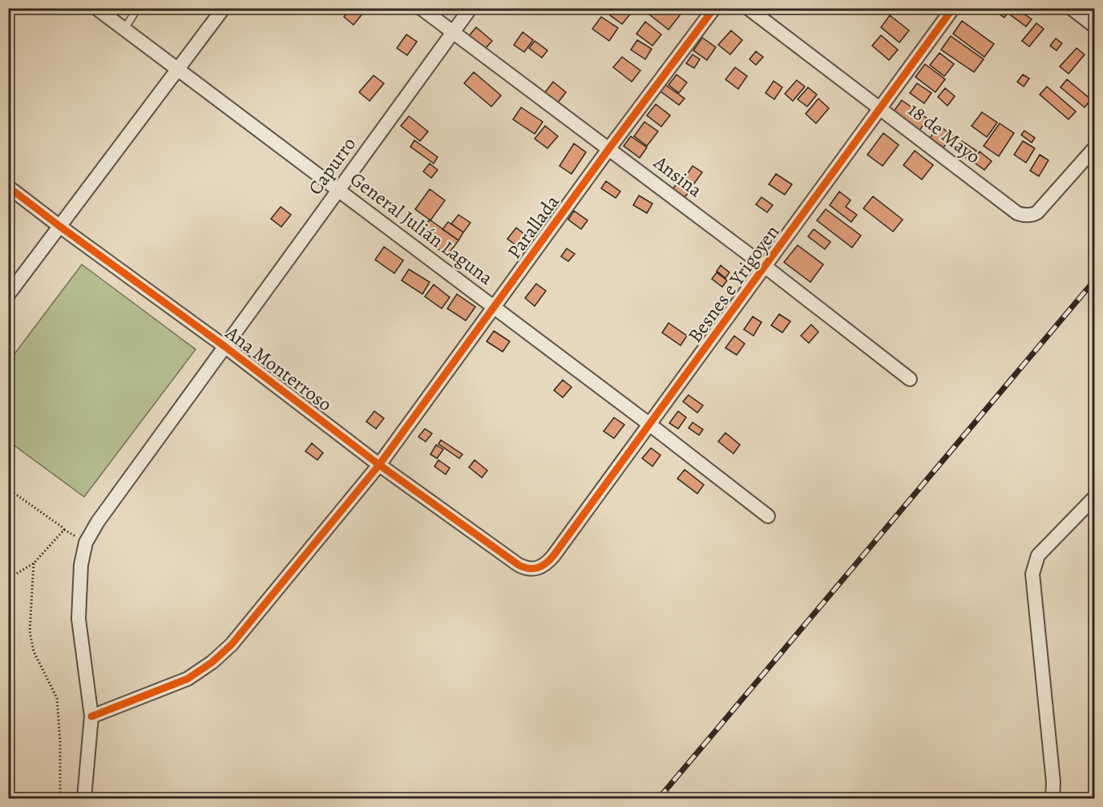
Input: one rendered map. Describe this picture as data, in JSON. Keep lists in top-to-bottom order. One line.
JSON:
{"streets":{"street":["18 de Mayo","Capurro","Ansina","Parallada","General Julián Laguna","Besnes e Yrigoyen","Ana Monterroso"]},"crossings":[["18 de Mayo","Besnes e Yrigoyen"],["Capurro","Ansina"],["Capurro","Parallada"],["Capurro","General Julián Laguna"],["Capurro","Ana Monterroso"],["Ansina","Parallada"],["Ansina","Besnes e Yrigoyen"],["Parallada","General Julián Laguna"],["Parallada","Ana Monterroso"],["General Julián Laguna","Besnes e Yrigoyen"],["Besnes e Yrigoyen","Ana Monterroso"]]}
